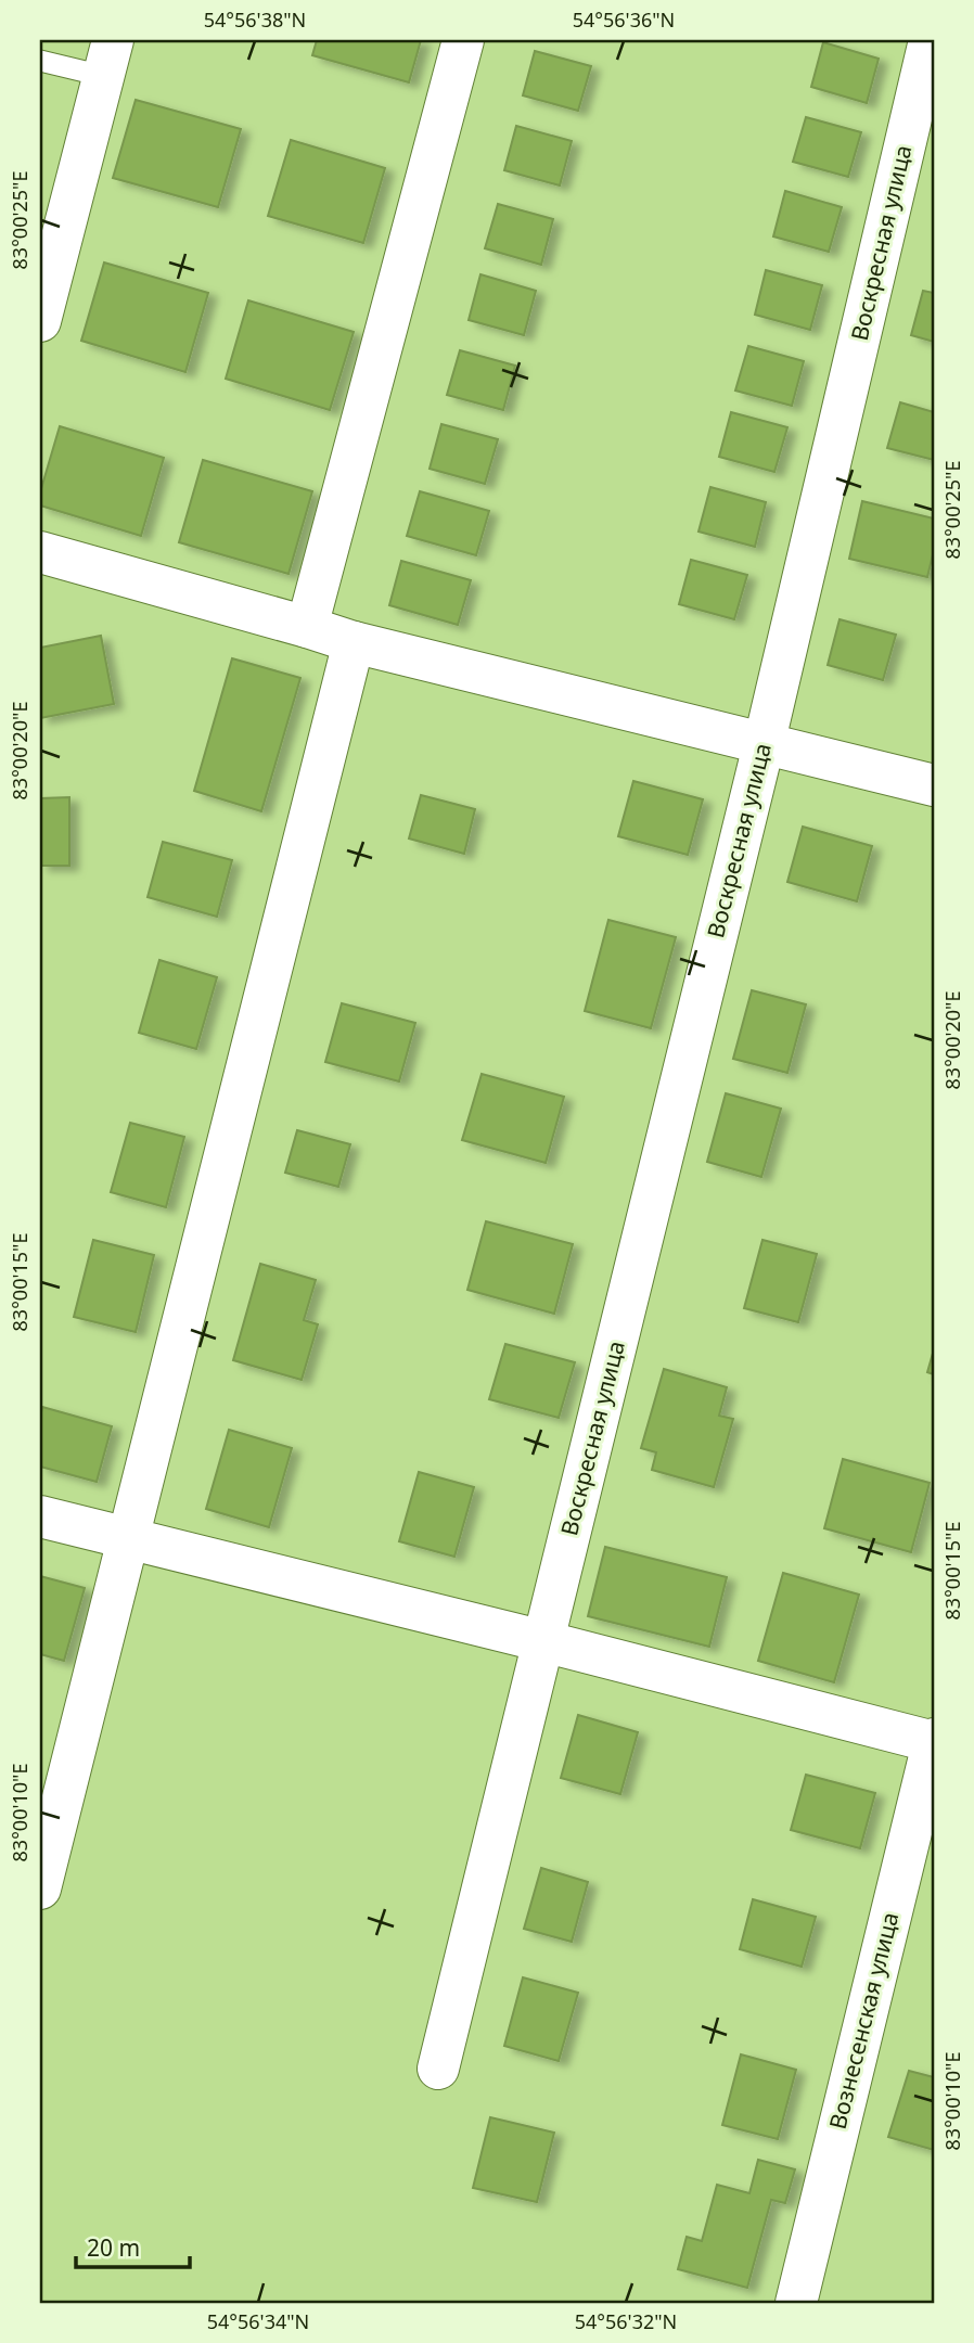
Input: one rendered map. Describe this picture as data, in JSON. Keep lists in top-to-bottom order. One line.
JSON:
{"streets":{"street":["Воскресная улица","Вознесенская улица"]},"scale_bar":"20 m","coordinates":["54°56'38\"N","54°56'36\"N","83°00'25\"E","83°00'20\"E","83°00'15\"E","83°00'10\"E","54°56'34\"N","54°56'32\"N"]}
